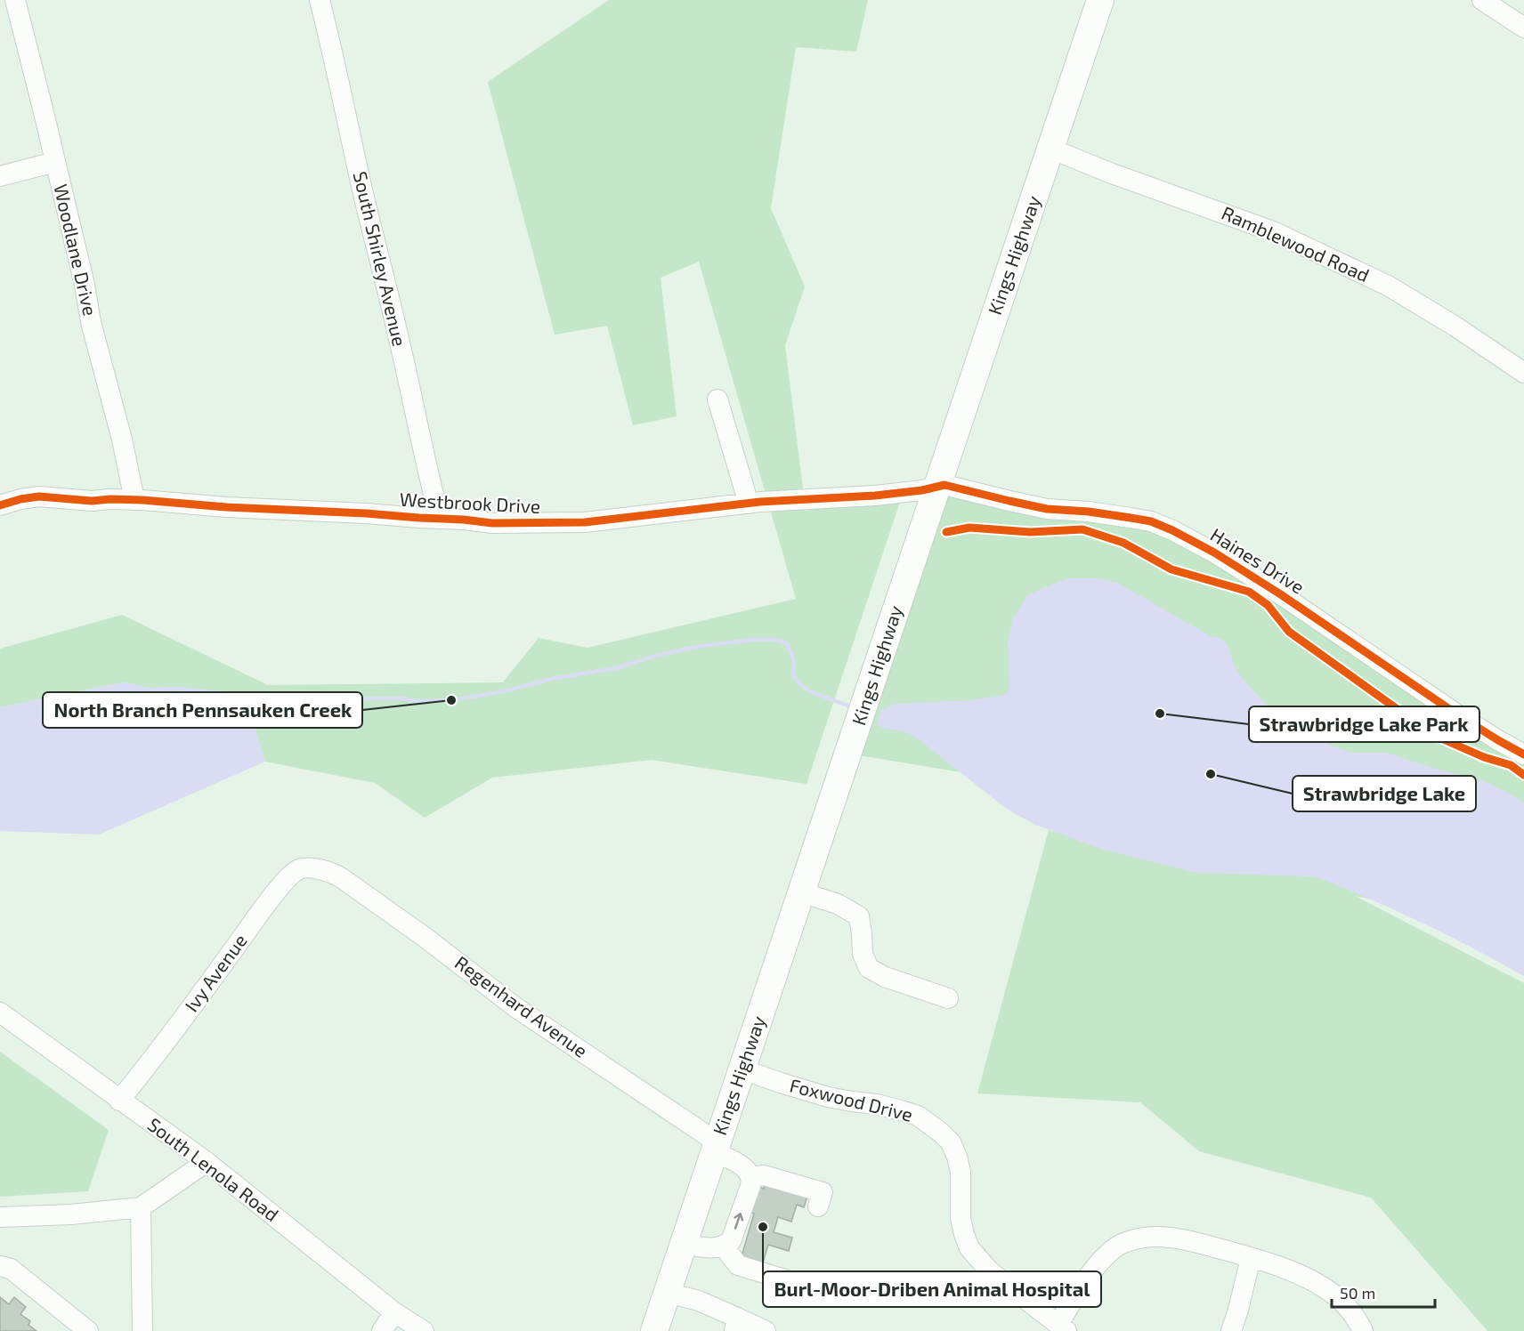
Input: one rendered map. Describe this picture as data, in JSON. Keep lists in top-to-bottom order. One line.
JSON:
{"streets":{"main road":["Kings Highway"],"street":["Ramblewood Road","Woodlane Drive","South Shirley Avenue","Westbrook Drive","Haines Drive","Ivy Avenue","Regenhard Avenue","Foxwood Drive","South Lenola Road"]},"crossings":[["Ramblewood Road","Kings Highway"],["Woodlane Drive","Westbrook Drive"],["Kings Highway","Westbrook Drive"],["Kings Highway","Haines Drive"],["Kings Highway","Regenhard Avenue"],["Kings Highway","Foxwood Drive"],["South Shirley Avenue","Westbrook Drive"],["Westbrook Drive","Haines Drive"],["Ivy Avenue","Regenhard Avenue"],["Ivy Avenue","South Lenola Road"]],"places":["North Branch Pennsauken Creek","Strawbridge Lake Park","Strawbridge Lake","Burl-Moor-Driben Animal Hospital"],"scale_bar":"50 m"}
